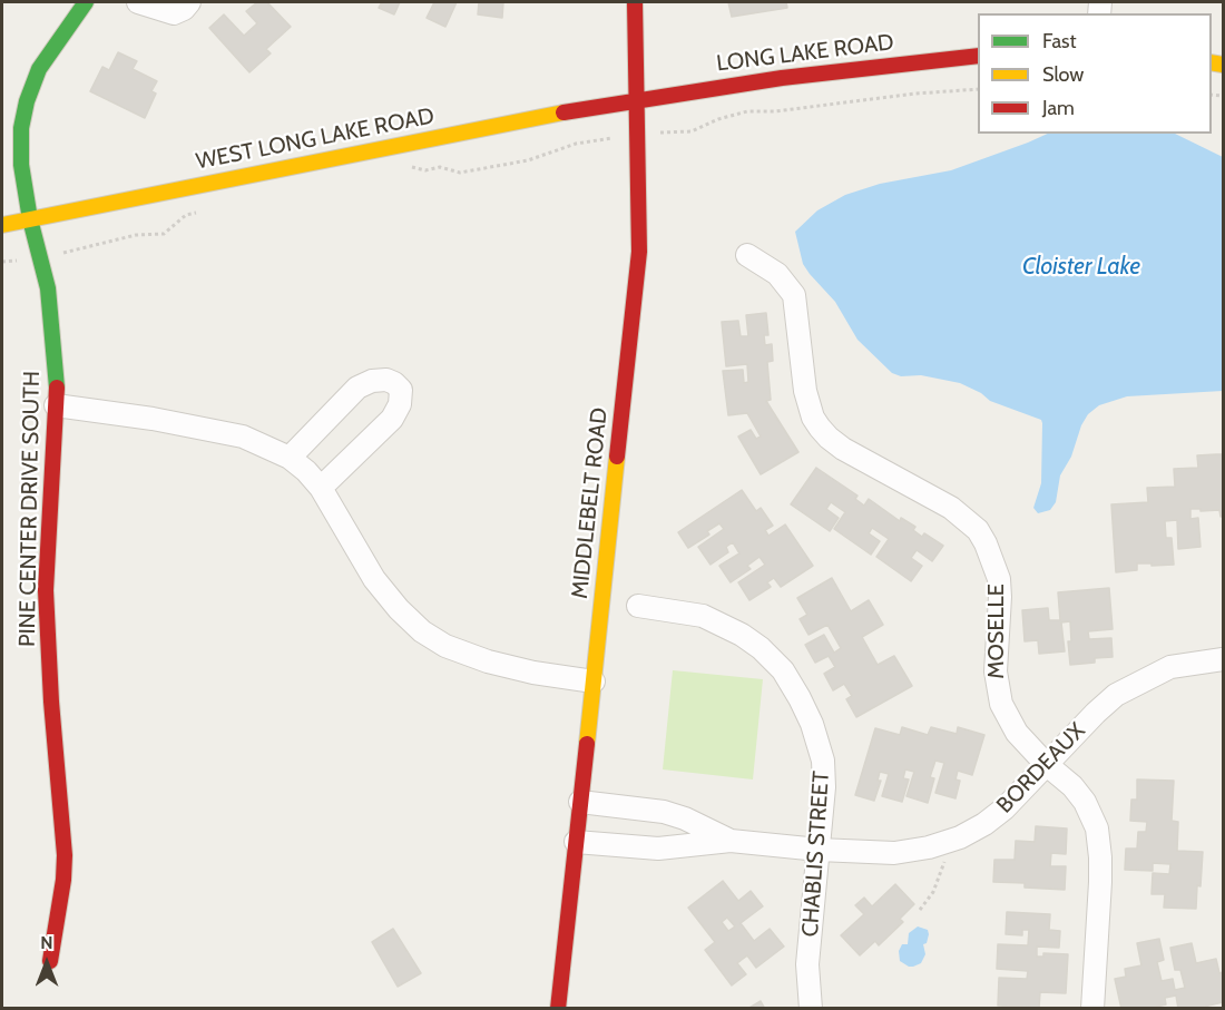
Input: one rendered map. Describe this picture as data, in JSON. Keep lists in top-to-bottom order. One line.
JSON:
{"streets":{"street":["LONG LAKE ROAD","WEST LONG LAKE ROAD","MIDDLEBELT ROAD","PINE CENTER DRIVE SOUTH","MOSELLE","BORDEAUX","CHABLIS STREET"]},"crossings":[["LONG LAKE ROAD","WEST LONG LAKE ROAD"],["LONG LAKE ROAD","MIDDLEBELT ROAD"],["WEST LONG LAKE ROAD","MIDDLEBELT ROAD"],["WEST LONG LAKE ROAD","PINE CENTER DRIVE SOUTH"],["MIDDLEBELT ROAD","BORDEAUX"],["MOSELLE","BORDEAUX"],["BORDEAUX","CHABLIS STREET"]],"water":["Cloister Lake"],"legend":["Fast","Slow","Jam"],"north":"top"}
